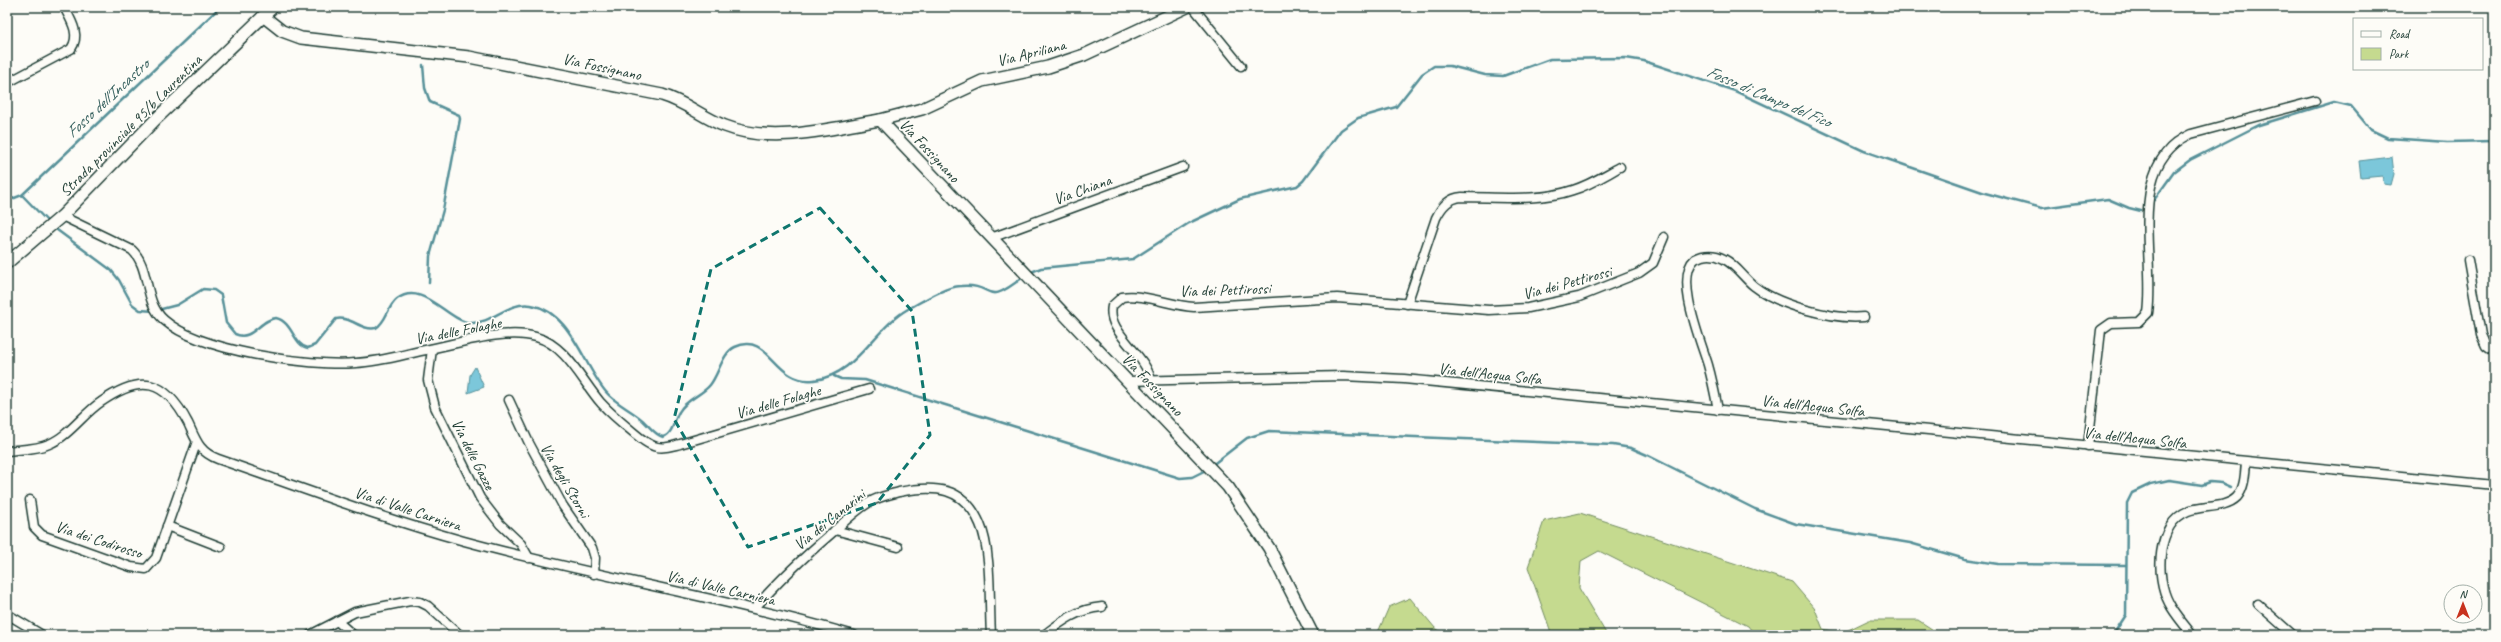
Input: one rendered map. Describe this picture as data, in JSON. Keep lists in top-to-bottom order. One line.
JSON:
{"streets":{"street":["Via Apriliana","Via Fossignano","Strada provinciale 95/b Laurentina","Via Chiana","Via dei Pettirossi","Via delle Folaghe","Via dell'Acqua Solfa","Via delle Gazze","Via degli Storni","Via di Valle Carniera","Via dei Canarini","Via dei Codirosso"]},"crossings":[["Via Apriliana","Via Fossignano"],["Via Fossignano","Strada provinciale 95/b Laurentina"],["Via Fossignano","Via Chiana"],["Via Fossignano","Via dell'Acqua Solfa"],["Strada provinciale 95/b Laurentina","Via delle Folaghe"],["Via dei Pettirossi","Via dell'Acqua Solfa"],["Via delle Folaghe","Via delle Gazze"],["Via delle Gazze","Via di Valle Carniera"],["Via degli Storni","Via di Valle Carniera"],["Via di Valle Carniera","Via dei Canarini"],["Via di Valle Carniera","Via dei Codirosso"]],"water":["Fosso di Campo del Fico","Fosso dell'Incastro"],"legend":["Road","Park"],"north":"top"}
